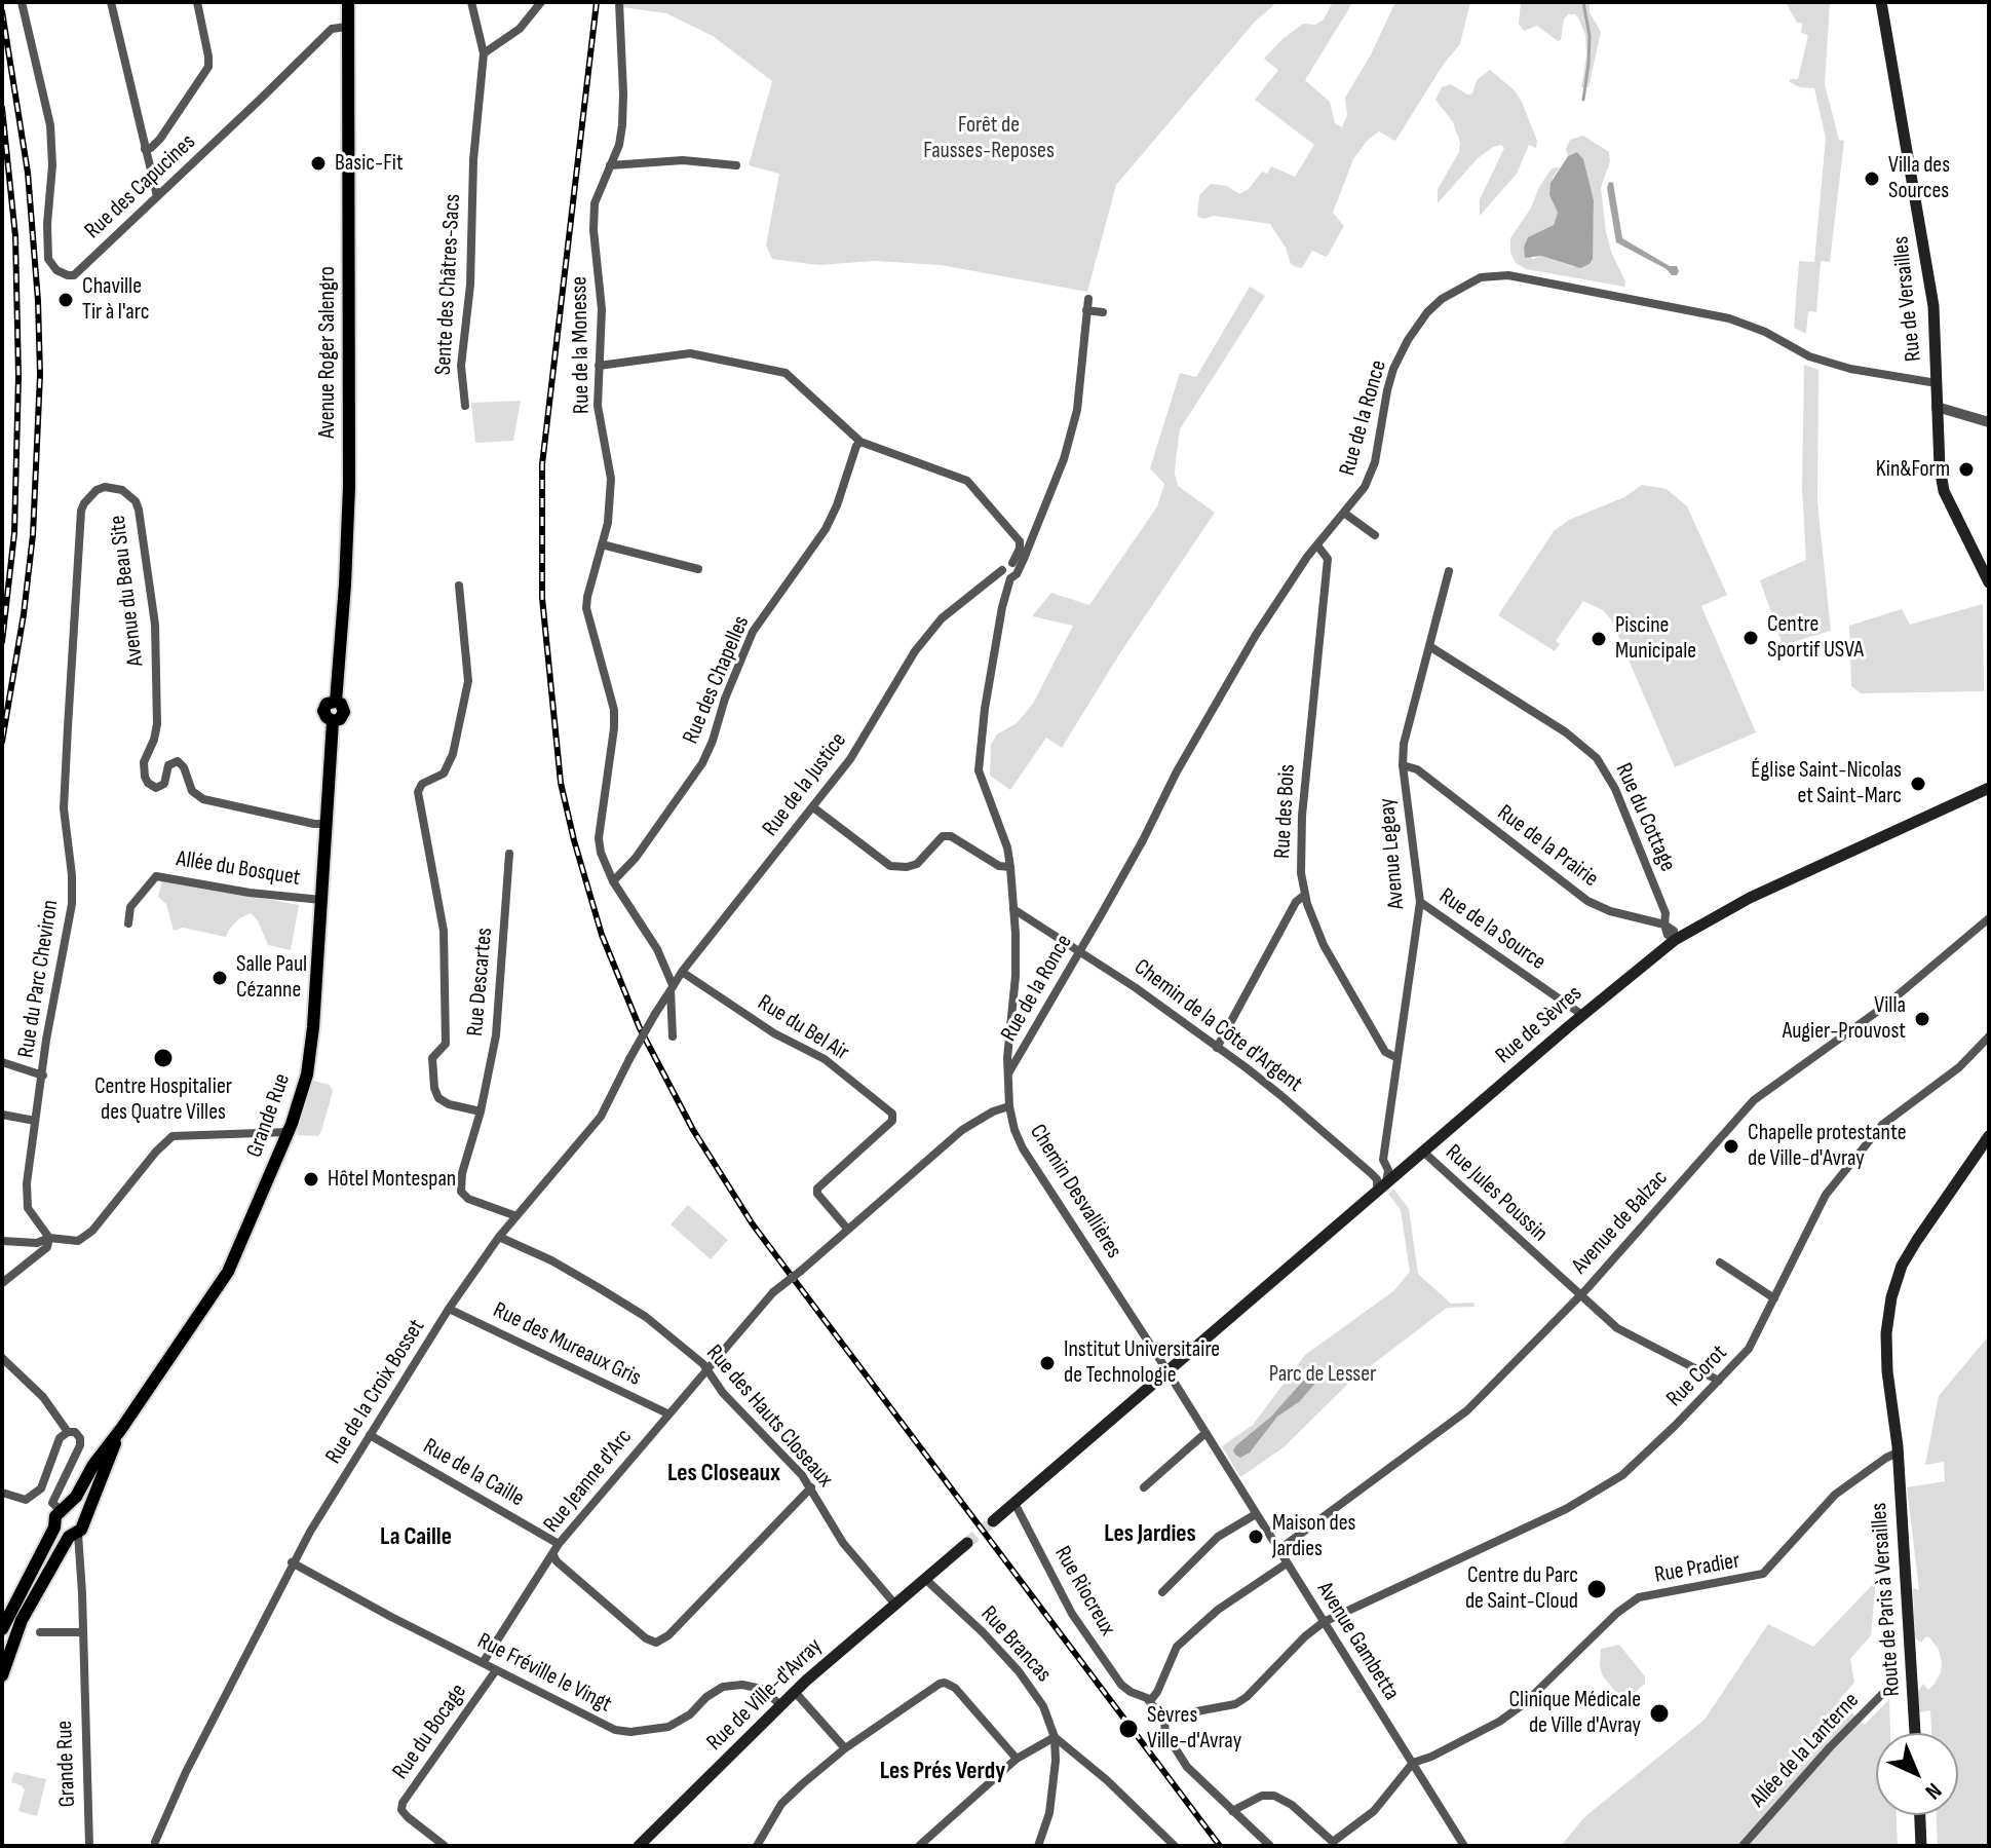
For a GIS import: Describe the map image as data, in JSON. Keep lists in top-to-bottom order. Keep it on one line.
{"streets":{"main road":["Rue de Versailles","Avenue Roger Salengro","Rue de Sèvres","Grande Rue","Route de Paris à Versailles","Rue de Ville-d'Avray"],"street":["Rue des Capucines","Sente des Châtres-Sacs","Rue de la Monesse","Rue de la Ronce","Avenue du Beau Site","Rue des Chapelles","Rue de la Justice","Rue des Bois","Rue du Cottage","Rue de la Prairie","Avenue Legeay","Allée du Bosquet","Rue de la Source","Rue du Parc Cheviron","Rue Descartes","Chemin de la Côte d'Argent","Rue du Bel Air","Chemin Desvallières","Rue Jules Poussin","Avenue de Balzac","Rue des Mureaux Gris","Rue Corot","Rue de la Croix Bosset","Rue des Hauts Closeaux","Rue de la Caille","Rue Jeanne d'Arc","Rue Pradier","Rue Riocreux","Avenue Gambetta","Rue Brancas","Rue Fréville le Vingt","Rue du Bocage","Allée de la Lanterne"]},"crossings":[["Rue des Capucines","Avenue Roger Salengro"],["Rue de Versailles","Rue de la Ronce"],["Rue de la Monesse","Rue des Chapelles"],["Rue de la Monesse","Rue de la Justice"],["Rue de la Monesse","Rue de la Croix Bosset"],["Avenue Roger Salengro","Grande Rue"],["Rue de la Ronce","Rue des Bois"],["Rue de la Ronce","Chemin de la Côte d'Argent"],["Rue de la Ronce","Chemin Desvallières"],["Avenue du Beau Site","Rue du Parc Cheviron"],["Avenue du Beau Site","Grande Rue"],["Rue de la Justice","Rue du Bel Air"],["Rue de la Justice","Rue de la Croix Bosset"],["Rue des Bois","Avenue Legeay"],["Rue du Cottage","Rue de la Prairie"],["Rue du Cottage","Avenue Legeay"],["Rue du Cottage","Rue de Sèvres"],["Rue de la Prairie","Avenue Legeay"],["Avenue Legeay","Rue de la Source"],["Avenue Legeay","Rue de Sèvres"],["Avenue Legeay","Chemin de la Côte d'Argent"],["Allée du Bosquet","Grande Rue"],["Rue de la Source","Rue de Sèvres"],["Rue Descartes","Rue de la Croix Bosset"],["Rue de Sèvres","Chemin de la Côte d'Argent"],["Rue de Sèvres","Chemin Desvallières"],["Rue de Sèvres","Rue Jules Poussin"],["Rue de Sèvres","Rue Riocreux"],["Rue de Sèvres","Avenue Gambetta"],["Chemin de la Côte d'Argent","Chemin Desvallières"],["Rue du Bel Air","Rue Jeanne d'Arc"],["Chemin Desvallières","Rue Jeanne d'Arc"],["Chemin Desvallières","Avenue Gambetta"],["Rue Jules Poussin","Avenue de Balzac"],["Rue Jules Poussin","Rue Corot"],["Avenue de Balzac","Avenue Gambetta"],["Rue des Mureaux Gris","Rue de la Croix Bosset"],["Rue des Mureaux Gris","Rue Jeanne d'Arc"],["Rue Corot","Avenue Gambetta"],["Rue de la Croix Bosset","Rue des Hauts Closeaux"],["Rue de la Croix Bosset","Rue de la Caille"],["Rue de la Croix Bosset","Rue Fréville le Vingt"],["Rue des Hauts Closeaux","Rue Jeanne d'Arc"],["Rue des Hauts Closeaux","Rue de Ville-d'Avray"],["Rue de la Caille","Rue Jeanne d'Arc"],["Rue Jeanne d'Arc","Rue Fréville le Vingt"],["Rue Pradier","Route de Paris à Versailles"],["Rue Pradier","Avenue Gambetta"],["Rue Brancas","Rue de Ville-d'Avray"],["Rue Fréville le Vingt","Rue de Ville-d'Avray"],["Rue Fréville le Vingt","Rue du Bocage"]],"districts":["Les Closeaux","Les Jardies","La Caille","Les Prés Verdy"],"parks":["Forêt de Fausses-Reposes","Parc de Lesser"],"places":["Basic-Fit","Villa des Sources","Chaville Tir à l'arc","Kin&Form","Centre Sportif USVA","Piscine Municipale","Église Saint-Nicolas et Saint-Marc","Salle Paul Cézanne","Villa Augier-Prouvost","Centre Hospitalier des Quatre Villes","Chapelle protestante de Ville-d'Avray","Hôtel Montespan","Institut Universitaire de Technologie","Maison des Jardies","Centre du Parc de Saint-Cloud","Clinique Médicale de Ville d'Avray","Sèvres Ville-d'Avray"],"north":"bottom right"}
